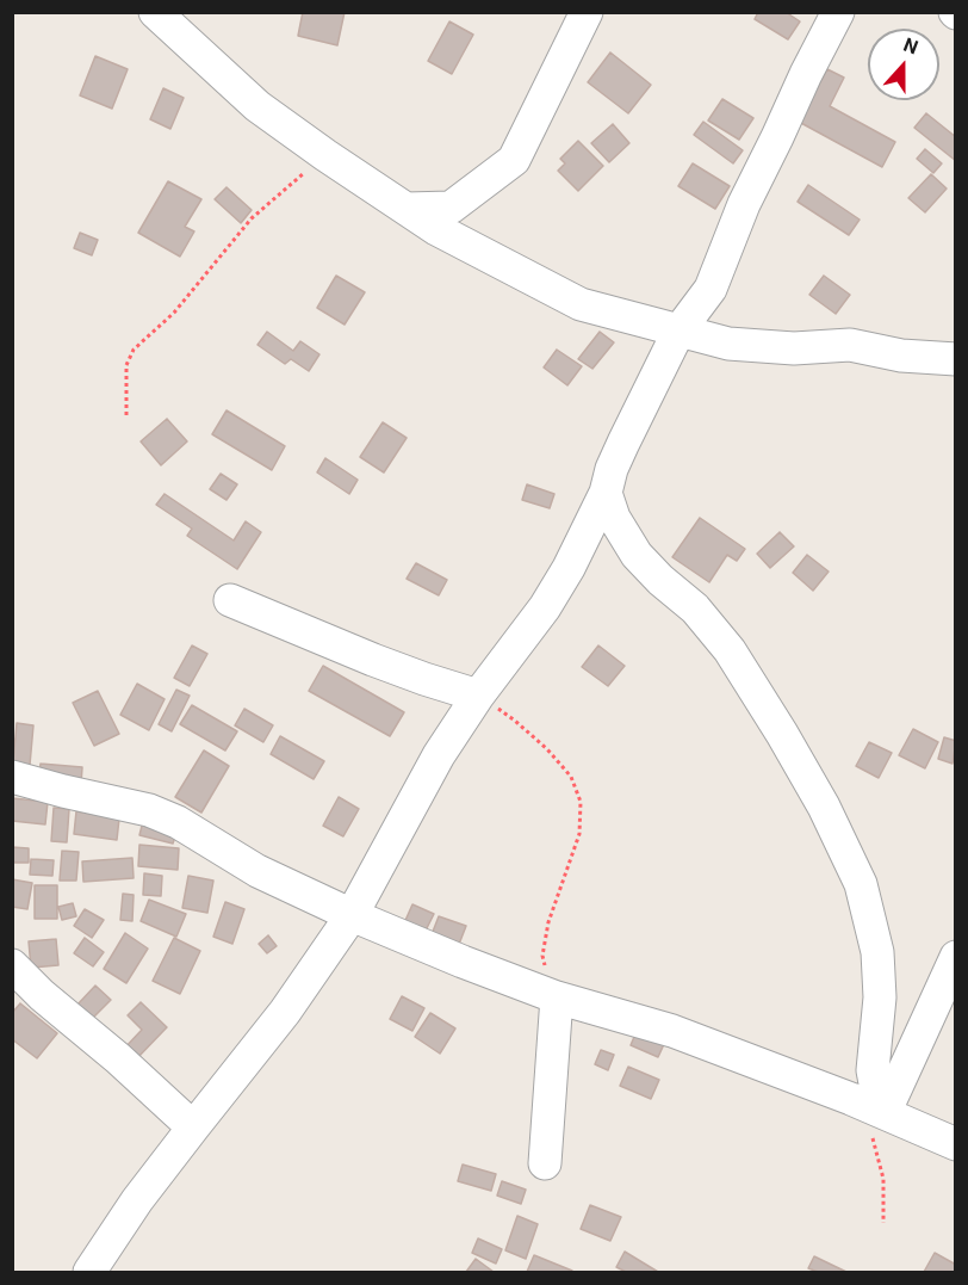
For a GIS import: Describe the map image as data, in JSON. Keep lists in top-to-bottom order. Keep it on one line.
{"north":"top"}
